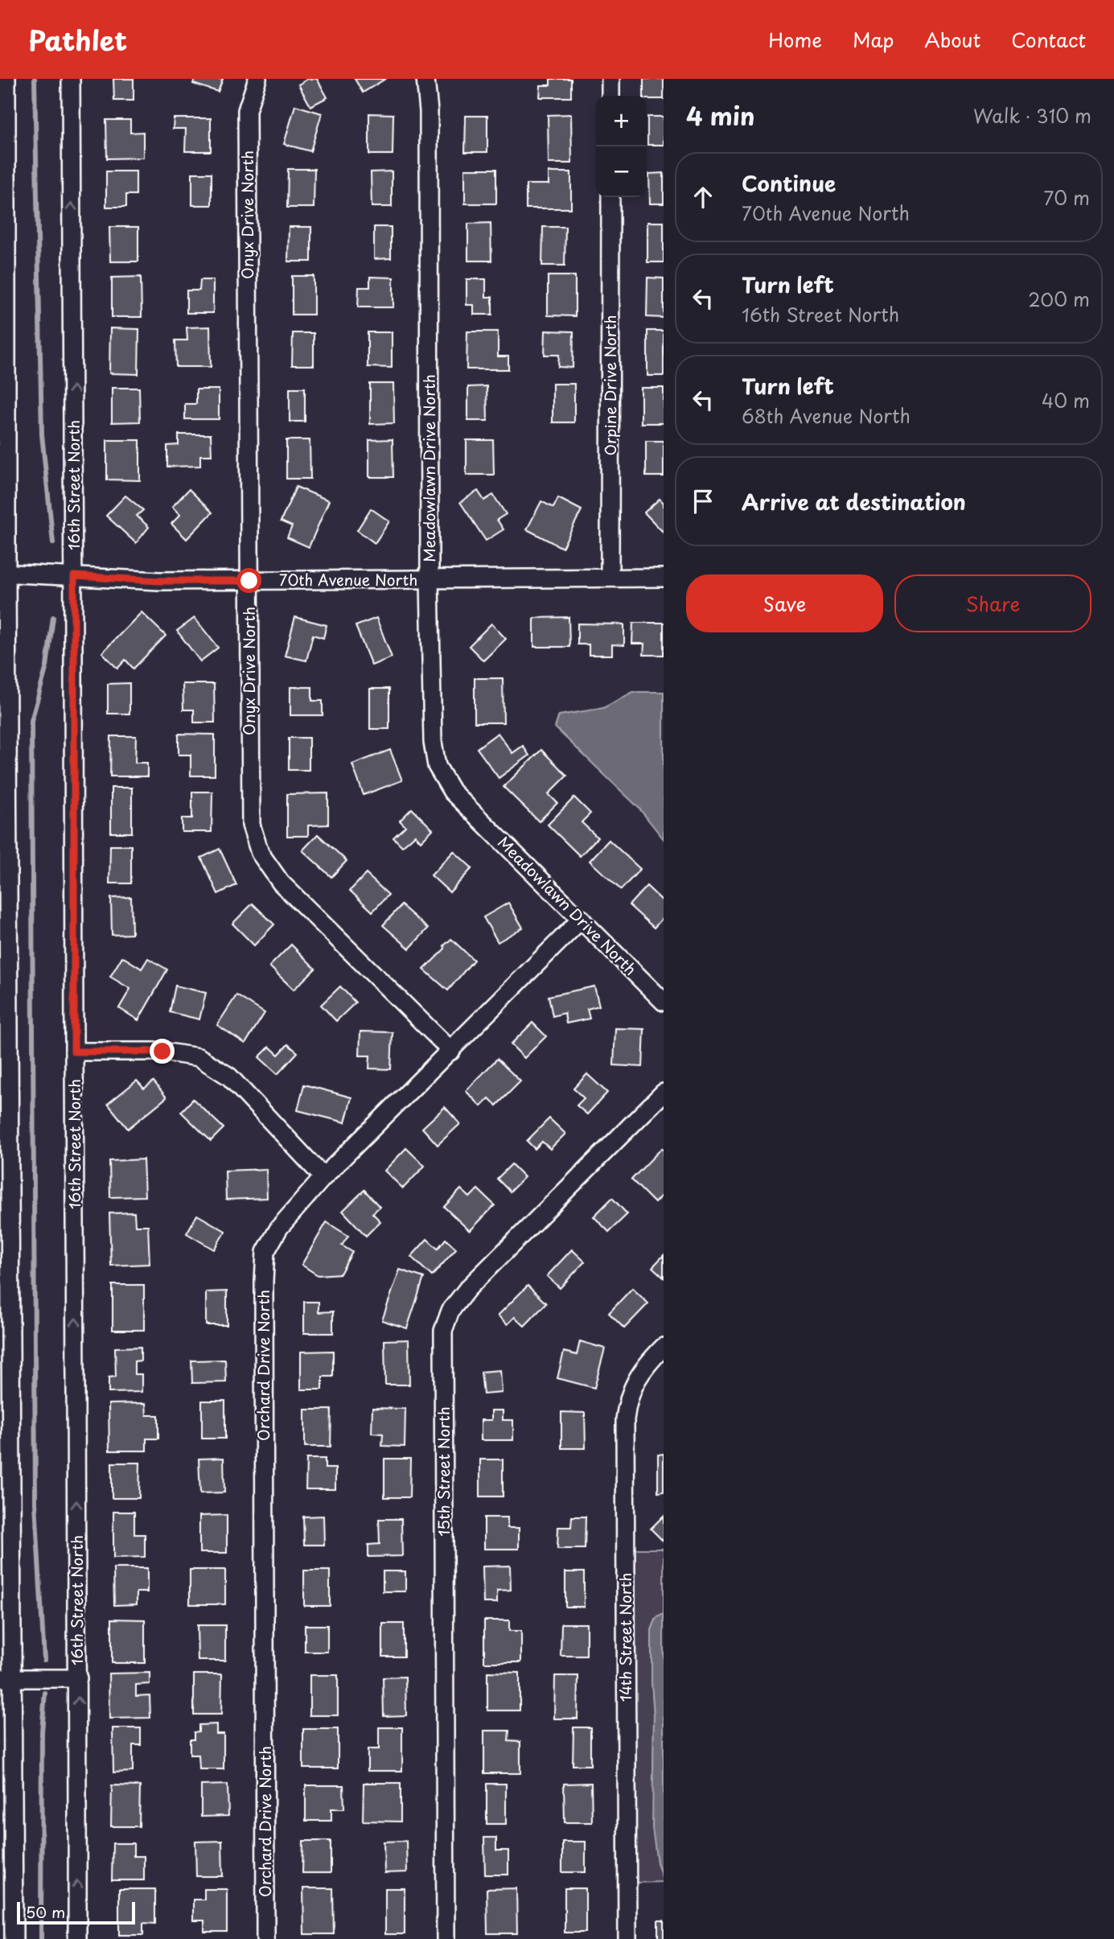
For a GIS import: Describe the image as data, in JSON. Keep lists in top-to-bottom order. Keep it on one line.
{"streets":{"street":["Onyx Drive North","Orpine Drive North","Meadowlawn Drive North","16th Street North","70th Avenue North","Orchard Drive North","15th Street North","14th Street North"]},"crossings":[["Onyx Drive North","70th Avenue North"],["Onyx Drive North","Orchard Drive North"],["Orpine Drive North","70th Avenue North"],["Meadowlawn Drive North","70th Avenue North"],["Meadowlawn Drive North","Orchard Drive North"],["16th Street North","70th Avenue North"]],"scale_bar":"50 m","page":{"header":"Pathlet","nav":["Home","Map","About","Contact"],"heading":["4 min","Walk · 310 m"],"map_buttons":["+","−"],"list":[["Continue","70th Avenue North","70 m"],["Turn left","16th Street North","200 m"],["Turn left","68th Avenue North","40 m"],"Arrive at destination"],"buttons":["Save","Share"],"scale":"50 m"}}
